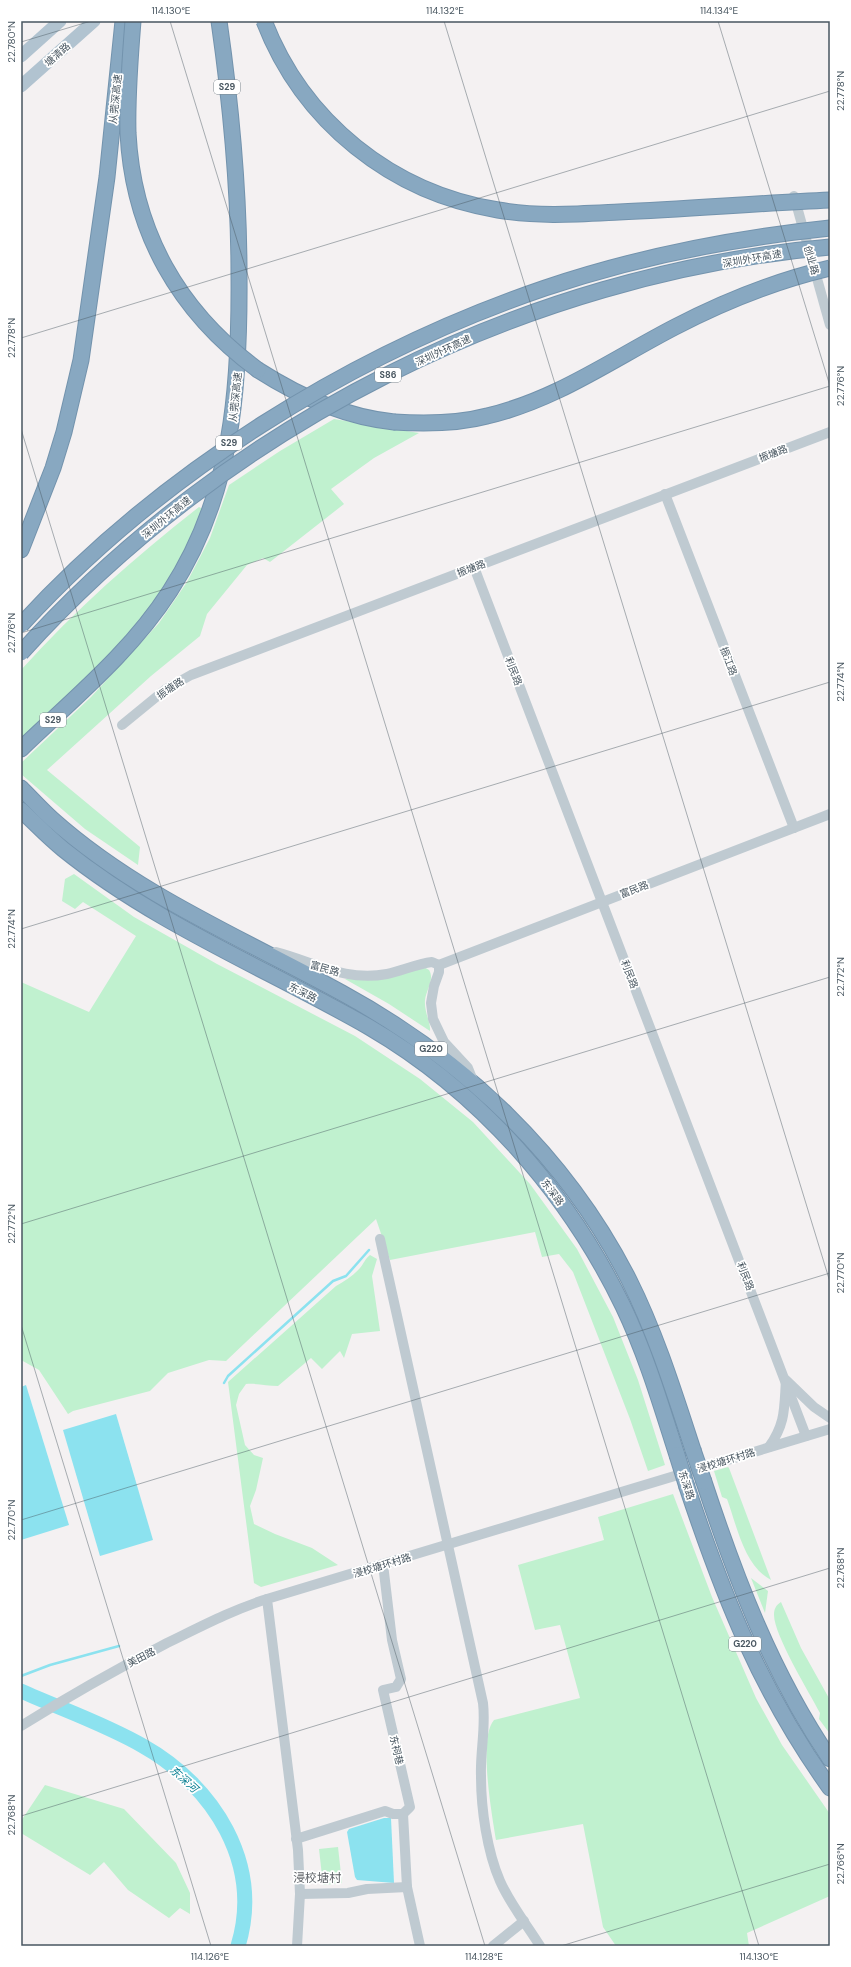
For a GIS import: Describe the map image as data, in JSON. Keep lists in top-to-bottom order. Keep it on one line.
{"streets":{"highway":["S29","从莞深高速","深圳外环高速","S86","东深路","G220"],"main road":["塘清路"],"street":["创业路","振塘路","振江路","利民路","富民路","浸校塘环村路","美田路","东祠巷"]},"crossings":[["振塘路","振江路"],["振塘路","利民路"],["振江路","富民路"],["利民路","富民路"],["利民路","浸校塘环村路"],["富民路","东深路"],["浸校塘环村路","美田路"],["浸校塘环村路","东祠巷"]],"districts":["浸校塘村"],"water":["东深河"],"coordinates":["114.130°E","114.132°E","114.134°E","22.780°N","22.778°N","22.776°N","22.774°N","22.772°N","22.770°N","22.768°N","22.766°N","114.126°E","114.128°E"]}
